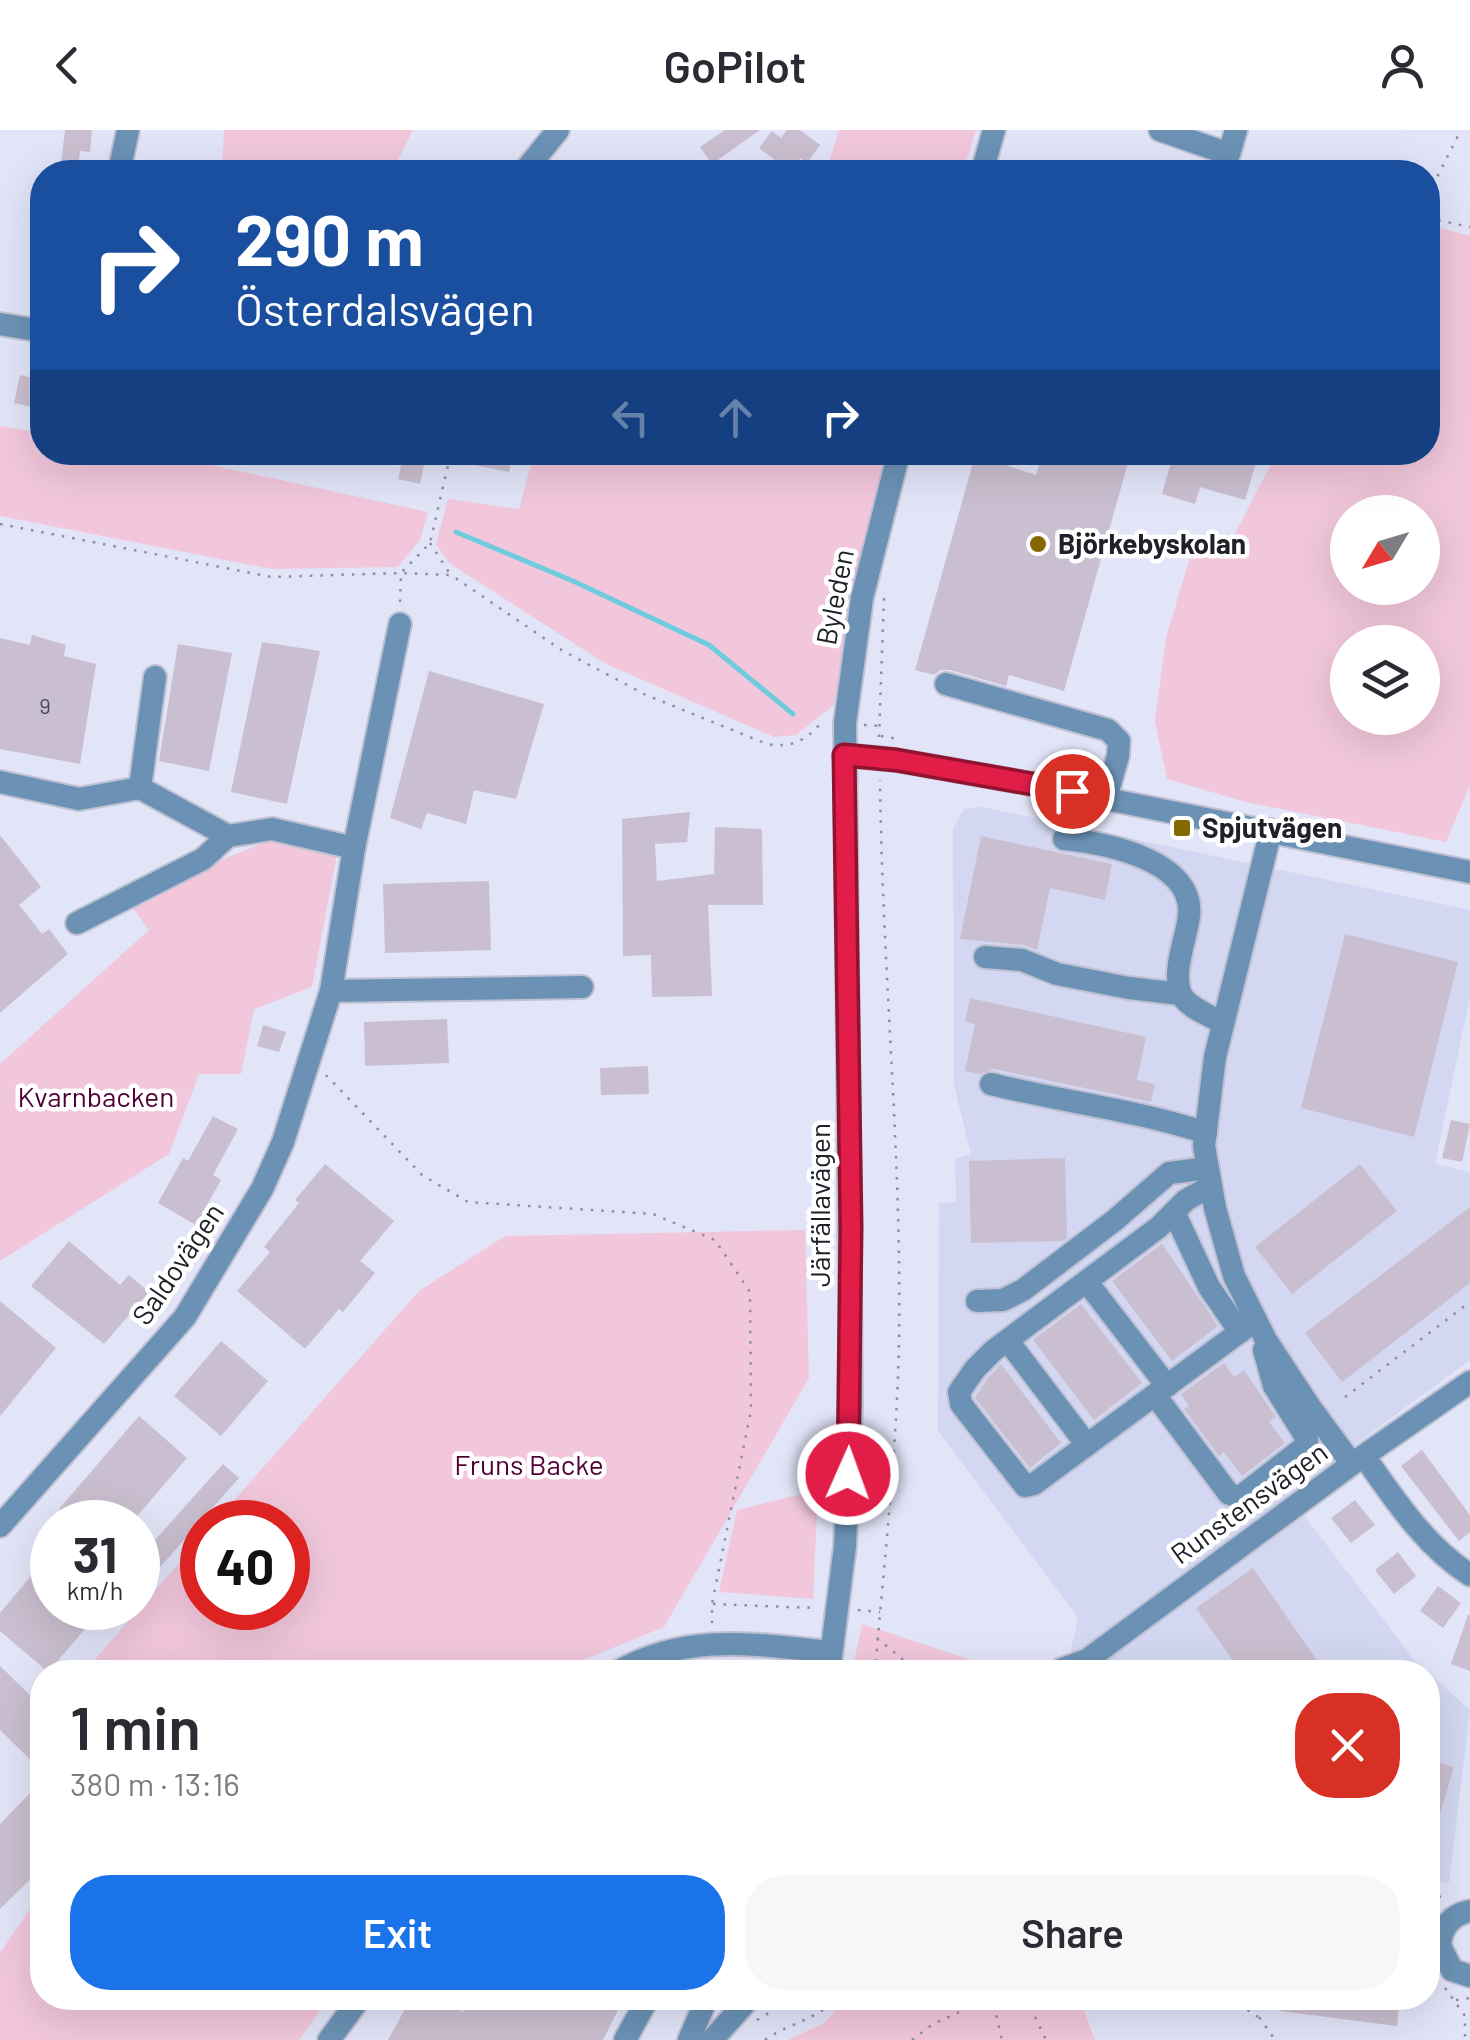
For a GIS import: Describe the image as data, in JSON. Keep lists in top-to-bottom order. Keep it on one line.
{"streets":{"street":["Byleden","Järfällavägen","Saldovägen","Runstensvägen"]},"crossings":[["Byleden","Järfällavägen"]],"parks":["Kvarnbacken","Fruns Backe"],"places":{"other":["Björkebyskolan"],"transit":["Spjutvägen"]},"house_numbers":["9"],"north":"bottom left","page":{"header":"GoPilot","turn":["290 m","Österdalsvägen"],"speed":"31 km/h","limit":"40","heading":["1 min","380 m · 13:16"],"buttons":["Exit","Share"]}}
